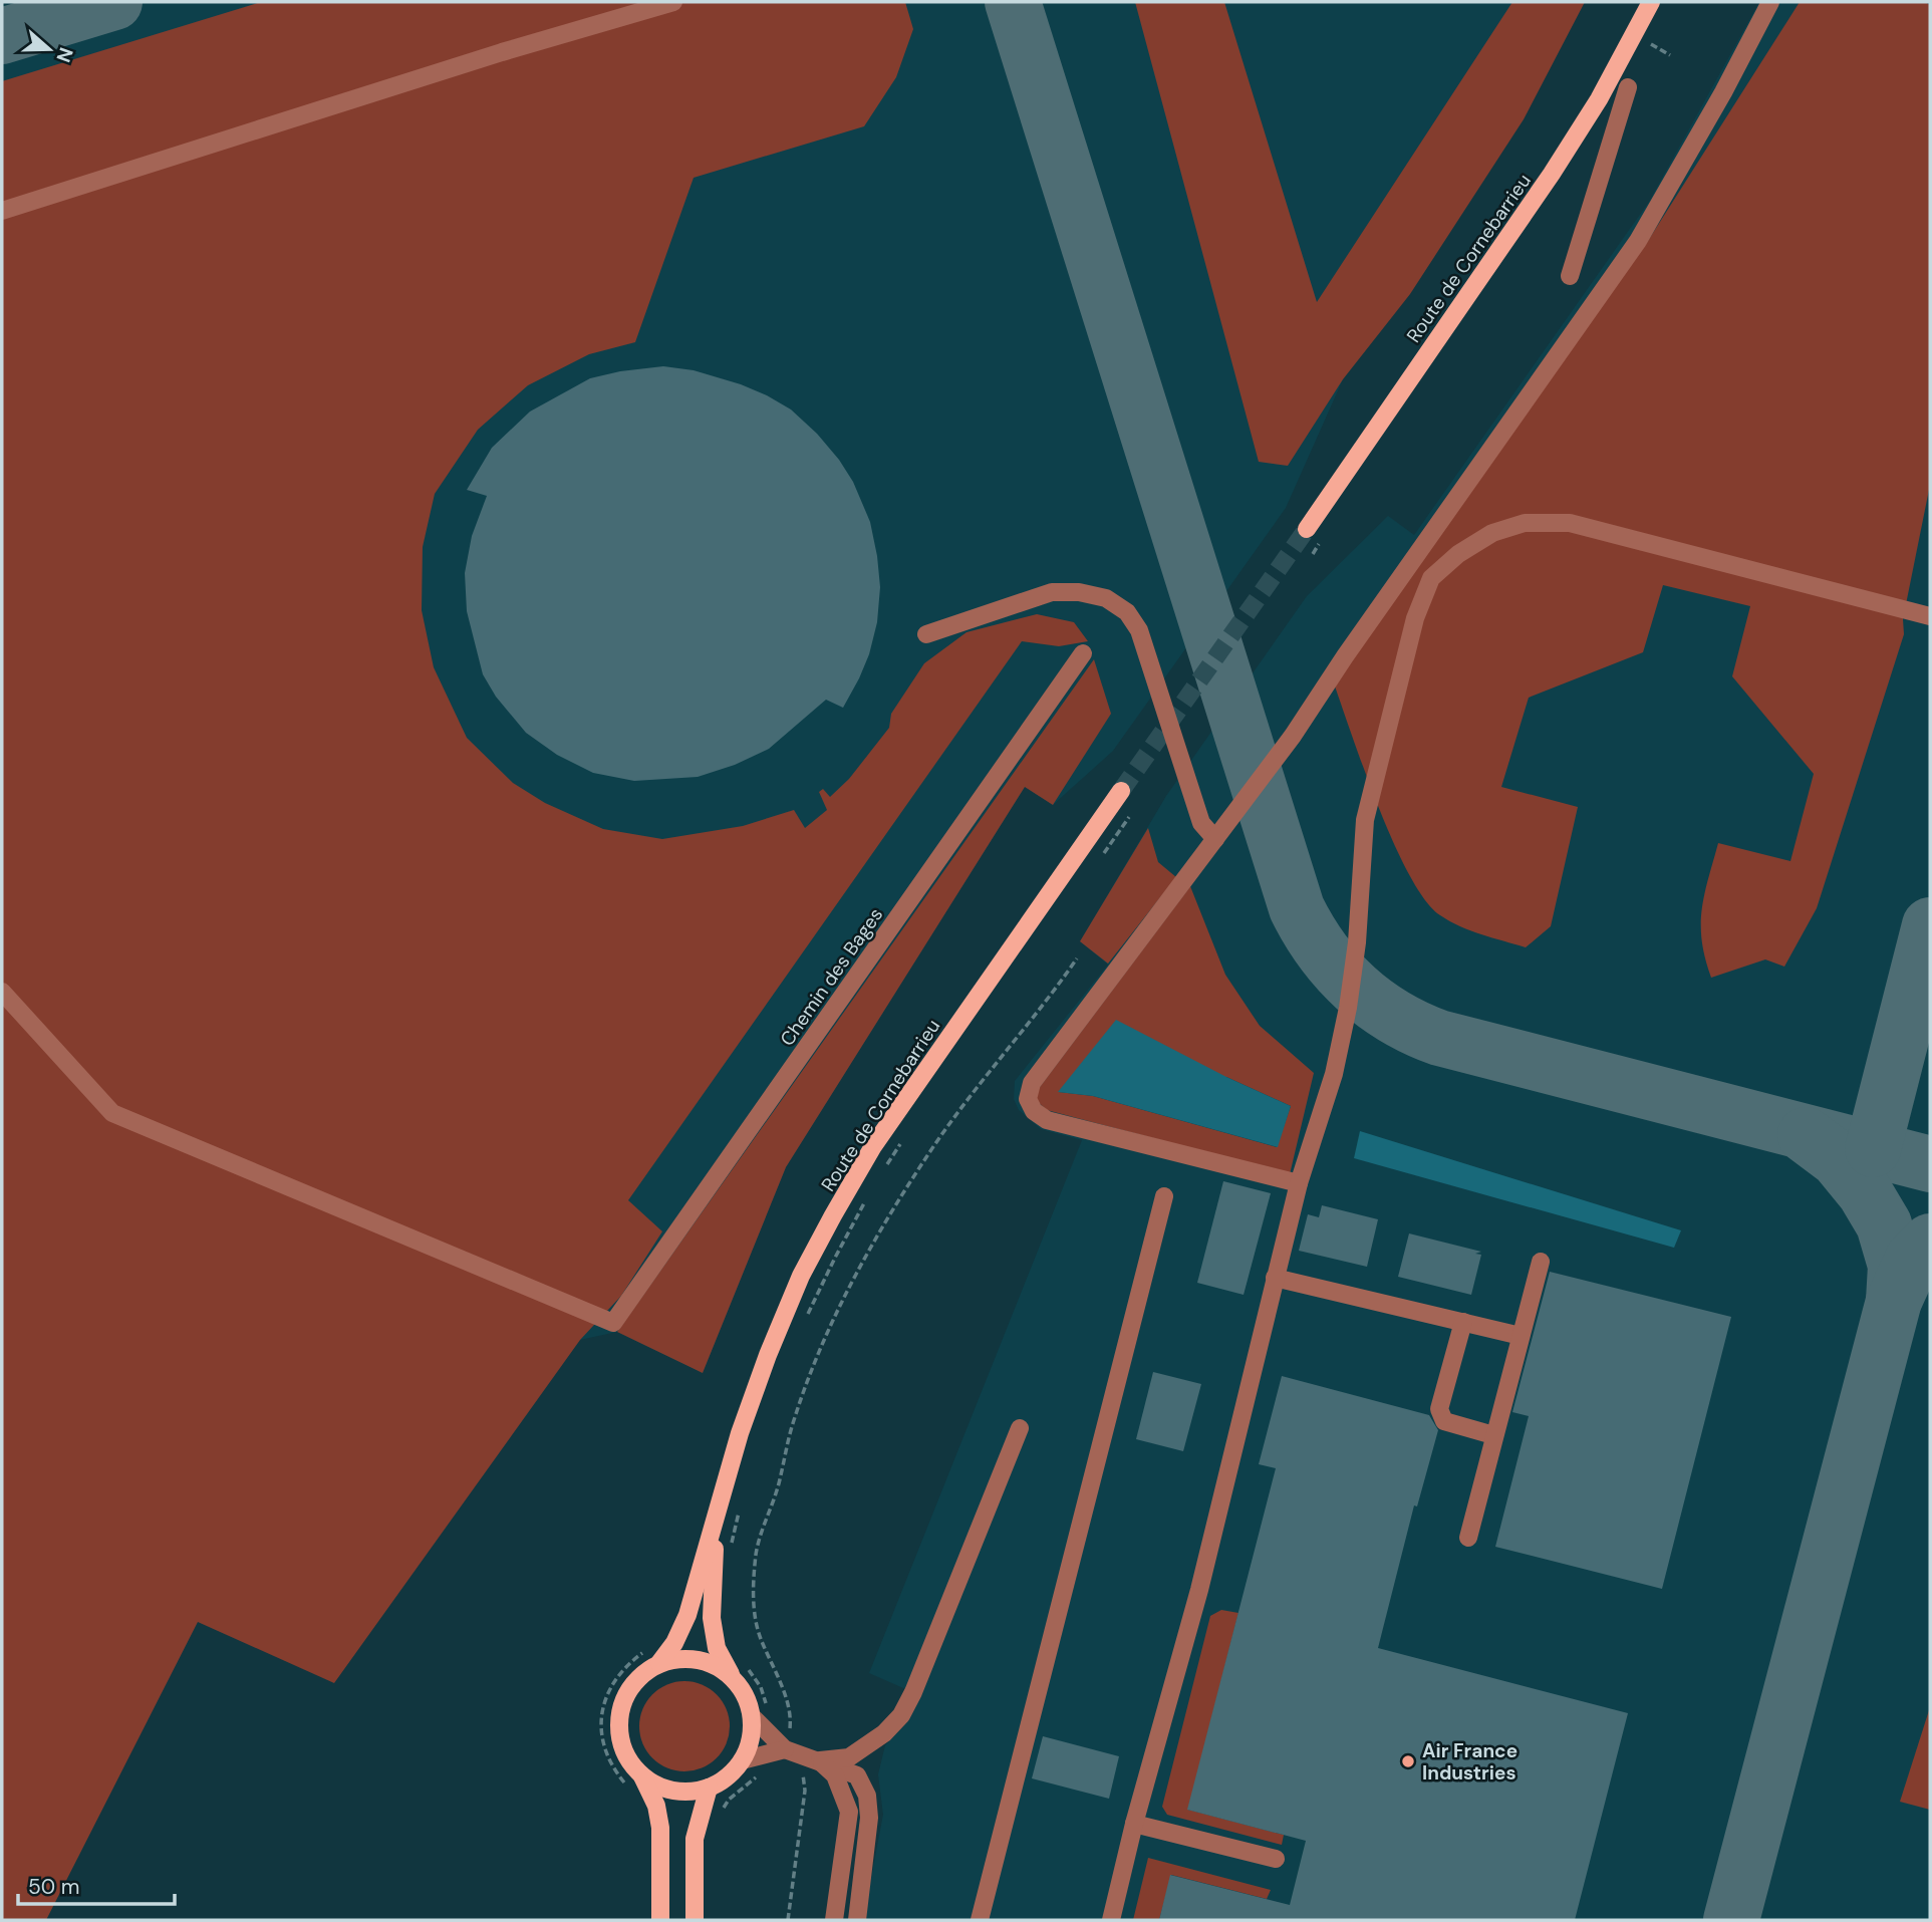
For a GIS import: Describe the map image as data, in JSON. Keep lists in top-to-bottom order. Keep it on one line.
{"streets":{"main road":["Route de Cornebarrieu"],"street":["Chemin des Bages"]},"places":["Air France Industries"],"scale_bar":"50 m","north":"right"}
